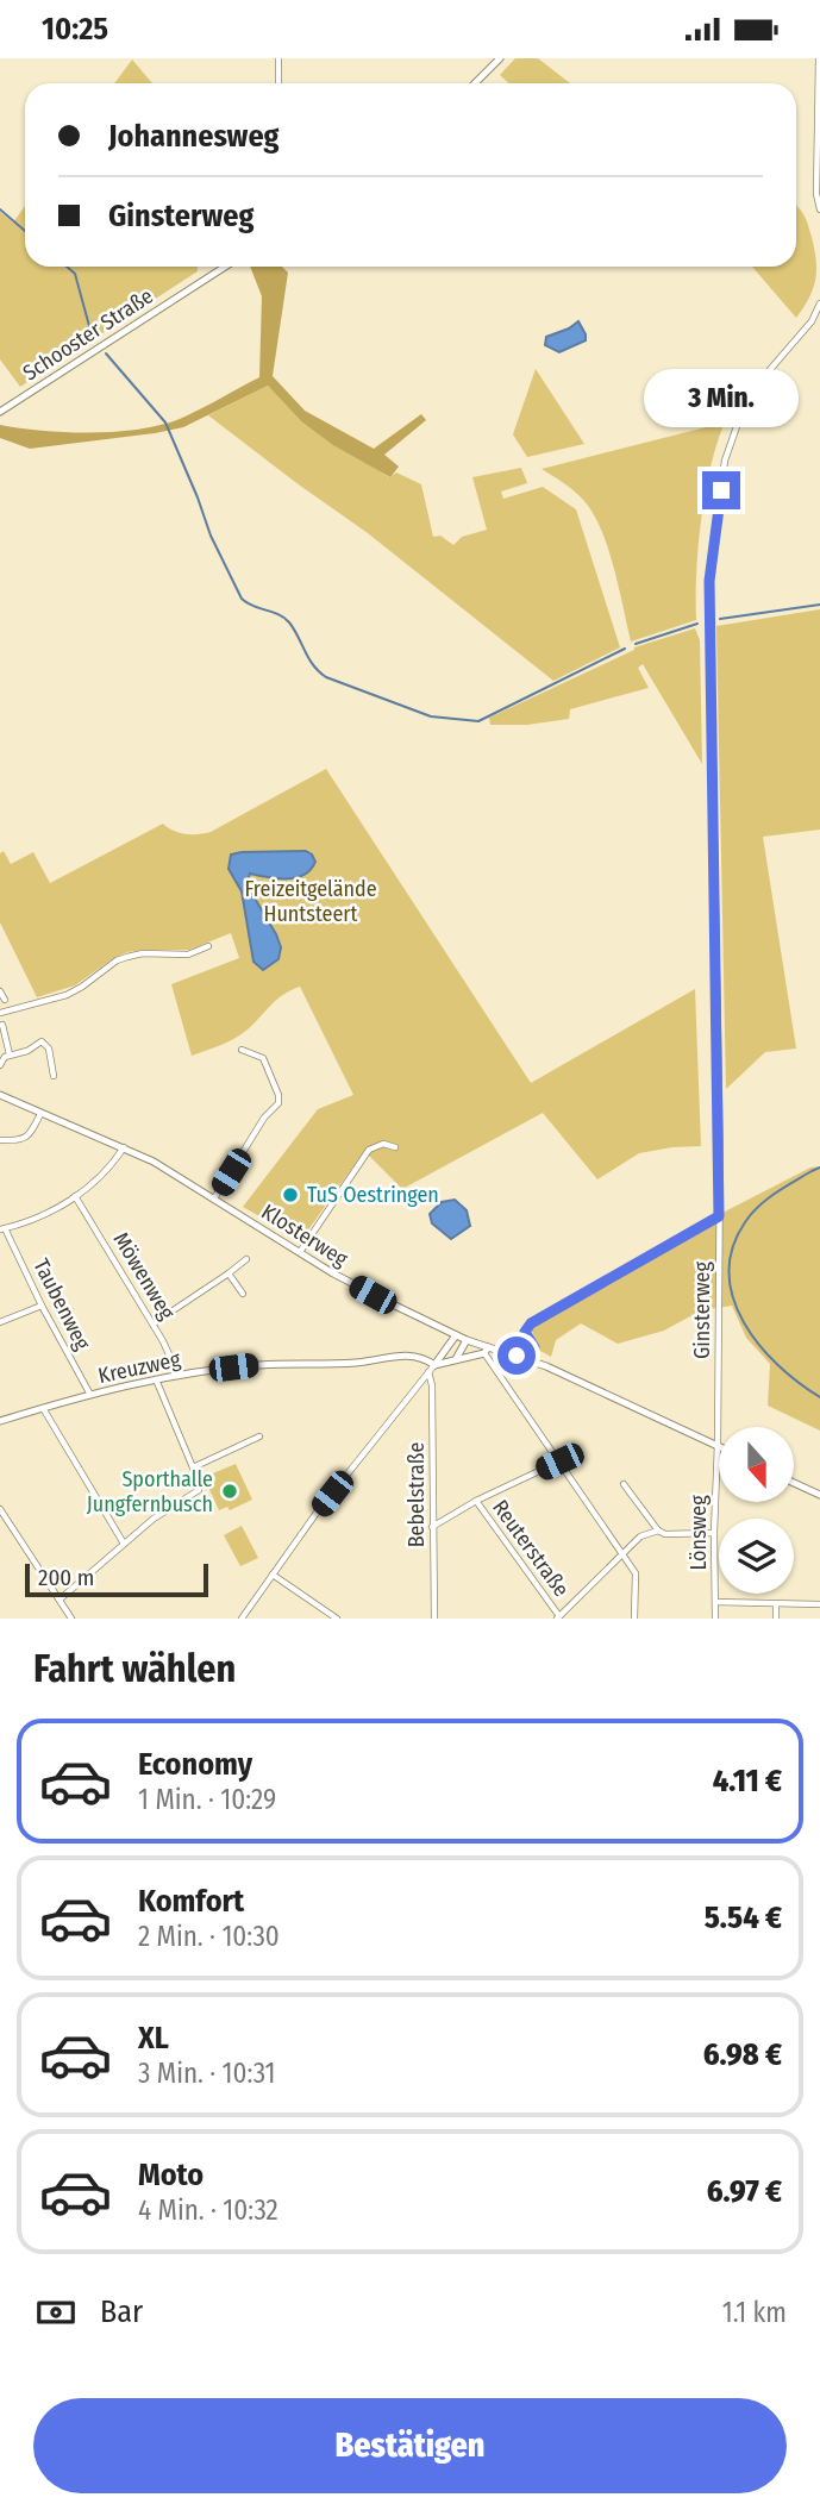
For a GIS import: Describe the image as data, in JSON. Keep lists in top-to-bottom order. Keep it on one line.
{"streets":{"street":["Schooster Straße","Klosterweg","Möwenweg","Taubenweg","Ginsterweg","Kreuzweg","Bebelstraße","Lönsweg","Reuterstraße"]},"crossings":[["Klosterweg","Ginsterweg"],["Klosterweg","Lönsweg"],["Möwenweg","Kreuzweg"],["Taubenweg","Kreuzweg"],["Ginsterweg","Lönsweg"]],"parks":["Freizeitgelände Huntsteert"],"places":["TuS Oestringen","Sporthalle Jungfernbusch"],"scale_bar":"200 m","north":"bottom","page":{"status":"10:25","banner":["Johannesweg","Ginsterweg"],"bubble":"3 Min.","scale":"200 m","heading":"Fahrt wählen","list":[{"name":"Economy","note":"1 Min. · 10:29","value":"4.11 €"},{"name":"Komfort","note":"2 Min. · 10:30","value":"5.54 €"},{"name":"XL","note":"3 Min. · 10:31","value":"6.98 €"},{"name":"Moto","note":"4 Min. · 10:32","value":"6.97 €"}],"pay":["Bar","1.1 km"],"buttons":"Bestätigen"}}
